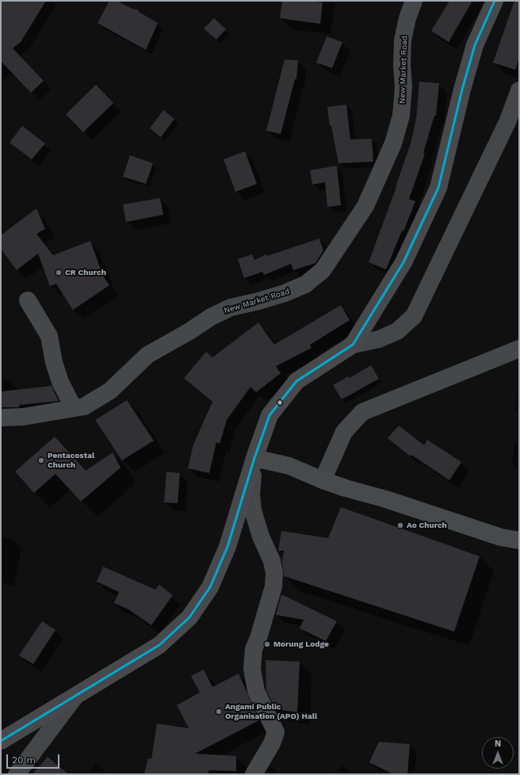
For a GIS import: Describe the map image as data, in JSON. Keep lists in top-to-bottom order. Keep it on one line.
{"streets":{"street":["New Market Road"]},"places":["CR Church","Pentacostal Church","Ao Church","Morung Lodge","Angami Public Organisation (APO) Hall"],"scale_bar":"20 m","north":"top"}
